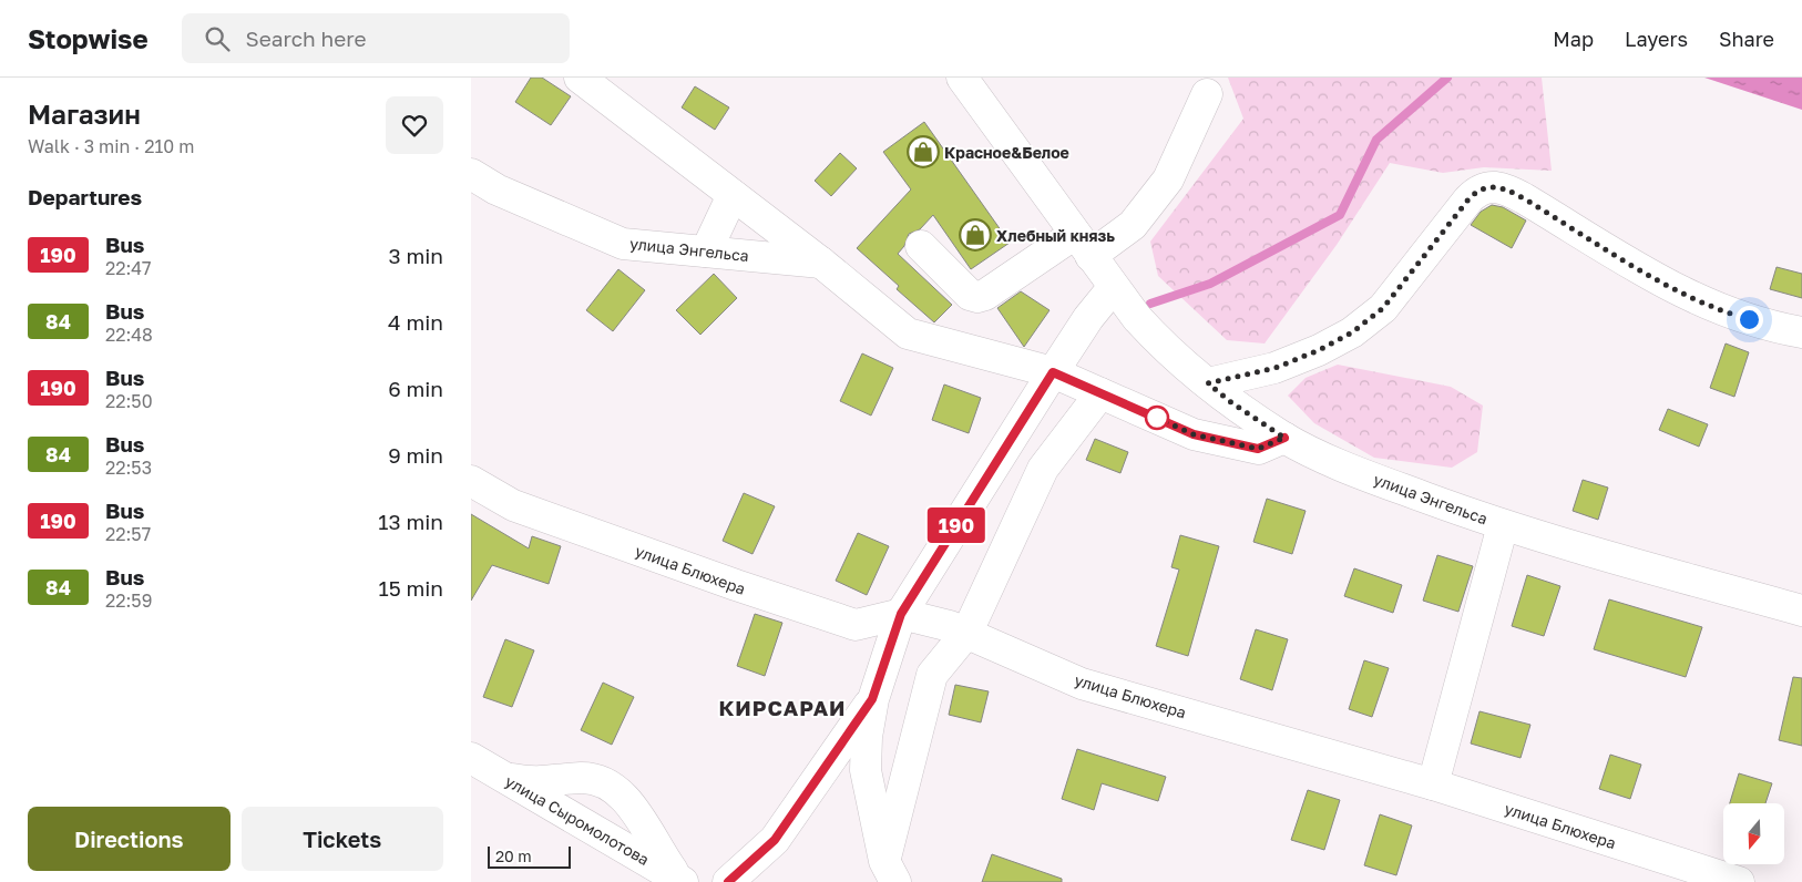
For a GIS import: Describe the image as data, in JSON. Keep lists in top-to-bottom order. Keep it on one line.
{"streets":{"street":["улица Энгельса","улица Блюхера","улица Сыромолотова"]},"districts":["КИРСАРАИ"],"places":{"shop":["Красное&Белое","Хлебный князь"]},"lines":["bus line 190"],"scale_bar":"20 m","north":"bottom","page":{"header":"Stopwise","search":"Search here","nav":["Map","Layers","Share"],"heading":[["Магазин","Walk · 3 min · 210 m"],"Departures"],"on_map":"190","list":[{"mark":"190","name":"Bus","note":"22:47","value":"3 min"},{"mark":"84","name":"Bus","note":"22:48","value":"4 min"},{"mark":"190","name":"Bus","note":"22:50","value":"6 min"},{"mark":"84","name":"Bus","note":"22:53","value":"9 min"},{"mark":"190","name":"Bus","note":"22:57","value":"13 min"},{"mark":"84","name":"Bus","note":"22:59","value":"15 min"}],"buttons":["Directions","Tickets"],"scale":"20 m"}}
